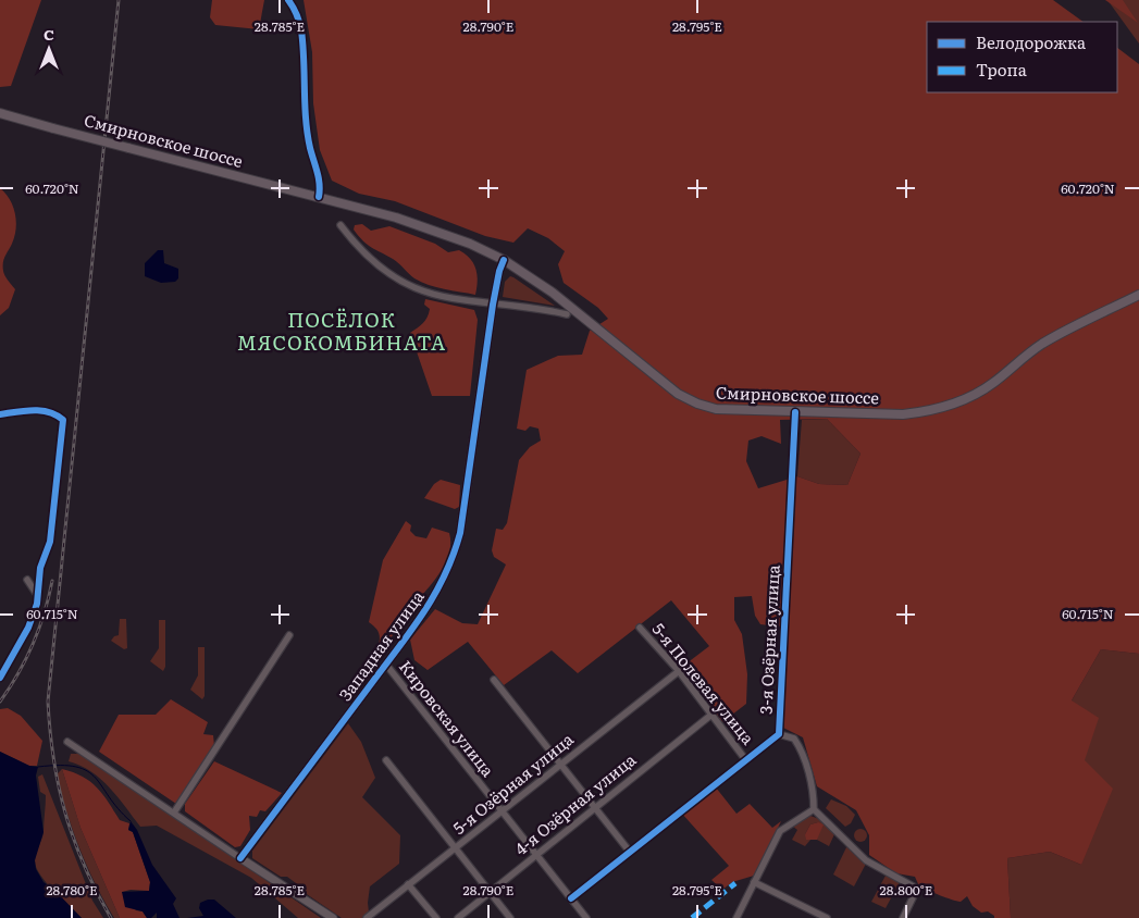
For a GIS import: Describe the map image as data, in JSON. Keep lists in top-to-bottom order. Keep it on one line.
{"streets":{"main road":["Смирновское шоссе"],"street":["3-я Озёрная улица","Западная улица","5-я Полевая улица","Кировская улица","5-я Озёрная улица","4-я Озёрная улица"]},"crossings":[["Смирновское шоссе","3-я Озёрная улица"],["Смирновское шоссе","Западная улица"],["3-я Озёрная улица","5-я Полевая улица"],["3-я Озёрная улица","Кировская улица"],["Западная улица","Кировская улица"],["5-я Полевая улица","5-я Озёрная улица"],["5-я Полевая улица","4-я Озёрная улица"],["Кировская улица","5-я Озёрная улица"],["Кировская улица","4-я Озёрная улица"]],"districts":["ПОСЁЛОК МЯСОКОМБИНАТА"],"legend":["Велодорожка","Тропа"],"north":"top","coordinates":["28.785°E","28.790°E","28.795°E","60.720°N","60.715°N","28.780°E","28.800°E"]}
